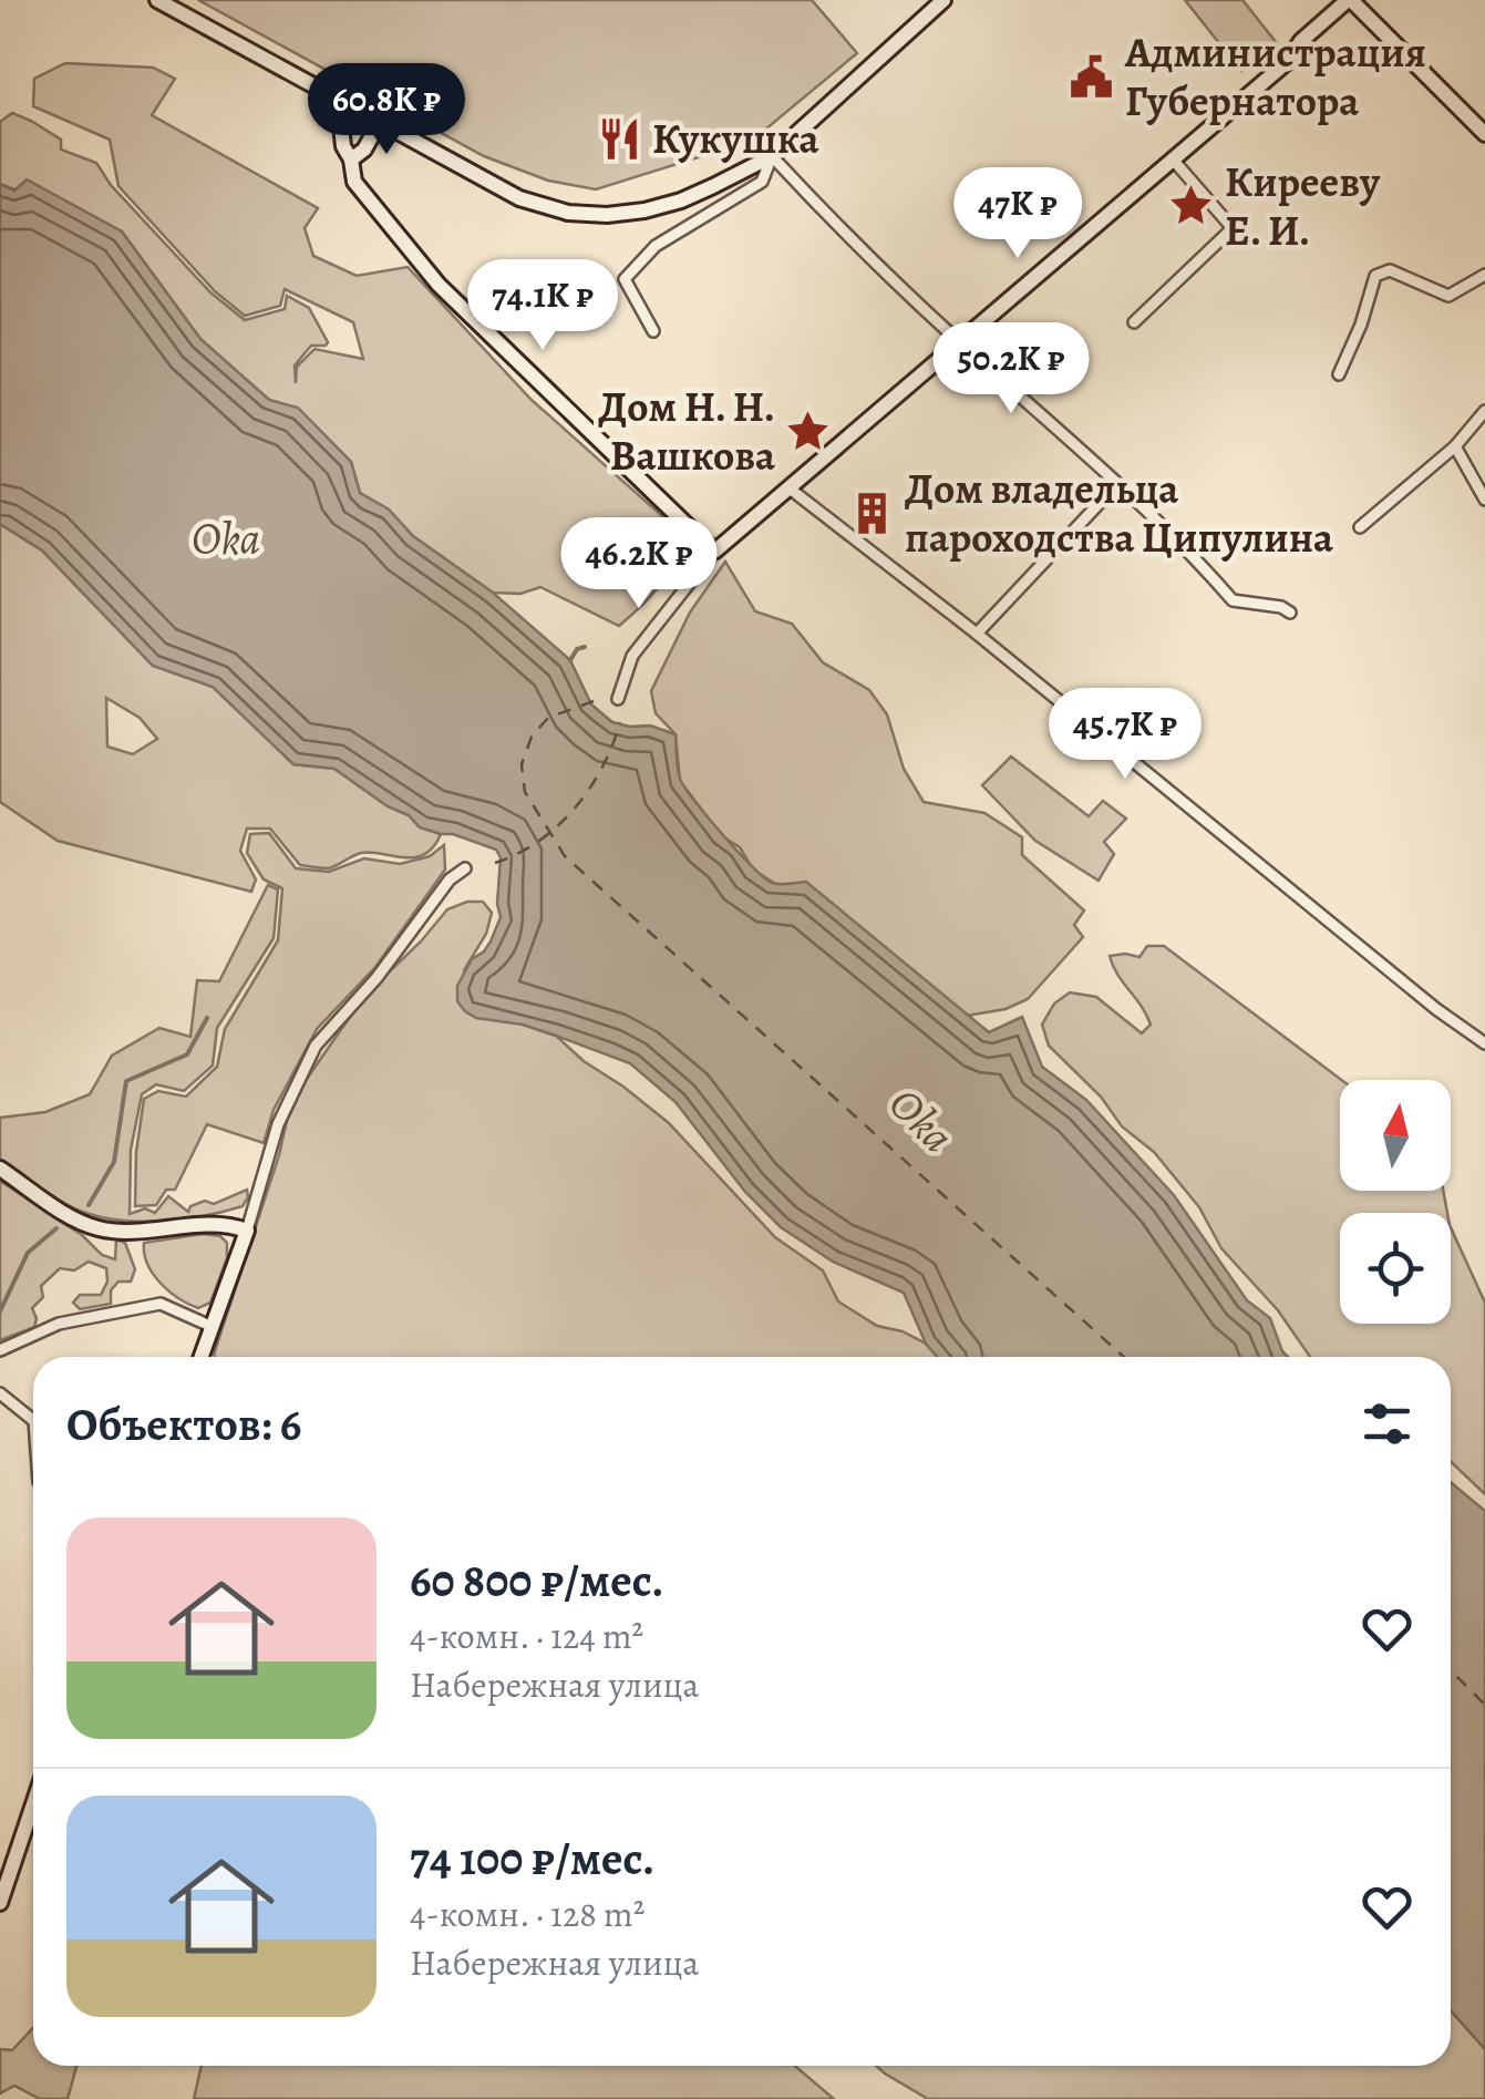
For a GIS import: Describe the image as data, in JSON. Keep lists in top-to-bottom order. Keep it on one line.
{"water":["Oka"],"places":{"public building":["Администрация Губернатора"],"restaurant":["Кукушка"],"place":["Кирееву Е. И.","Дом Н. Н. Вашкова"],"building":["Дом владельца пароходства Ципулина"]},"north":"top","page":{"price":["60.8K ₽","47K ₽","74.1K ₽","50.2K ₽","46.2K ₽","45.7K ₽"],"heading":"Объектов: 6","list":[{"name":"60 800 ₽/мес.","note":"4-комн. · 124 m² · Набережная улица"},{"name":"74 100 ₽/мес.","note":"4-комн. · 128 m² · Набережная улица"}]}}
